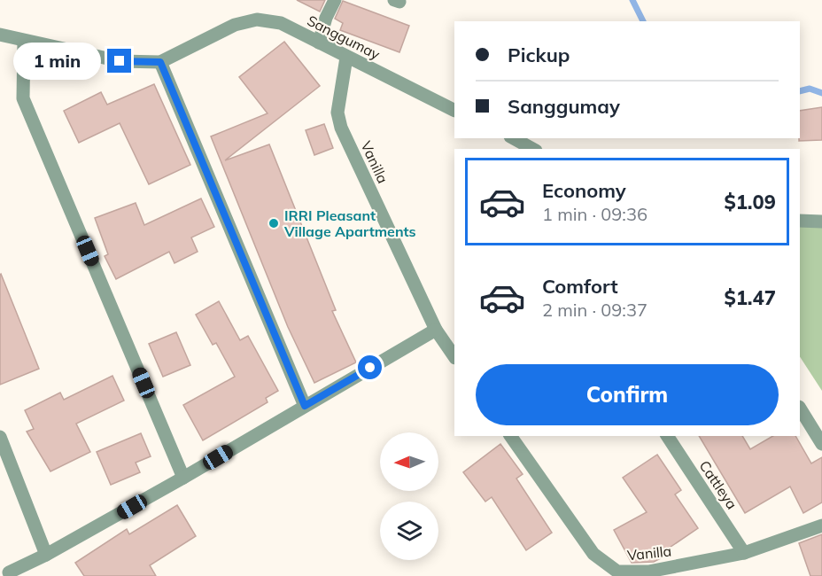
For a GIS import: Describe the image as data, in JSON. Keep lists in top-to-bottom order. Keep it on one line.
{"streets":{"street":["Sanggumay","Vanilla","Cattleya"]},"crossings":[["Sanggumay","Vanilla"],["Vanilla","Cattleya"]],"places":["IRRI Pleasant Village Apartments"],"north":"left","page":{"banner":["Pickup","Sanggumay"],"bubble":"1 min","list":[{"name":"Economy","note":"1 min · 09:36","value":"$1.09"},{"name":"Comfort","note":"2 min · 09:37","value":"$1.47"}],"buttons":"Confirm"}}
